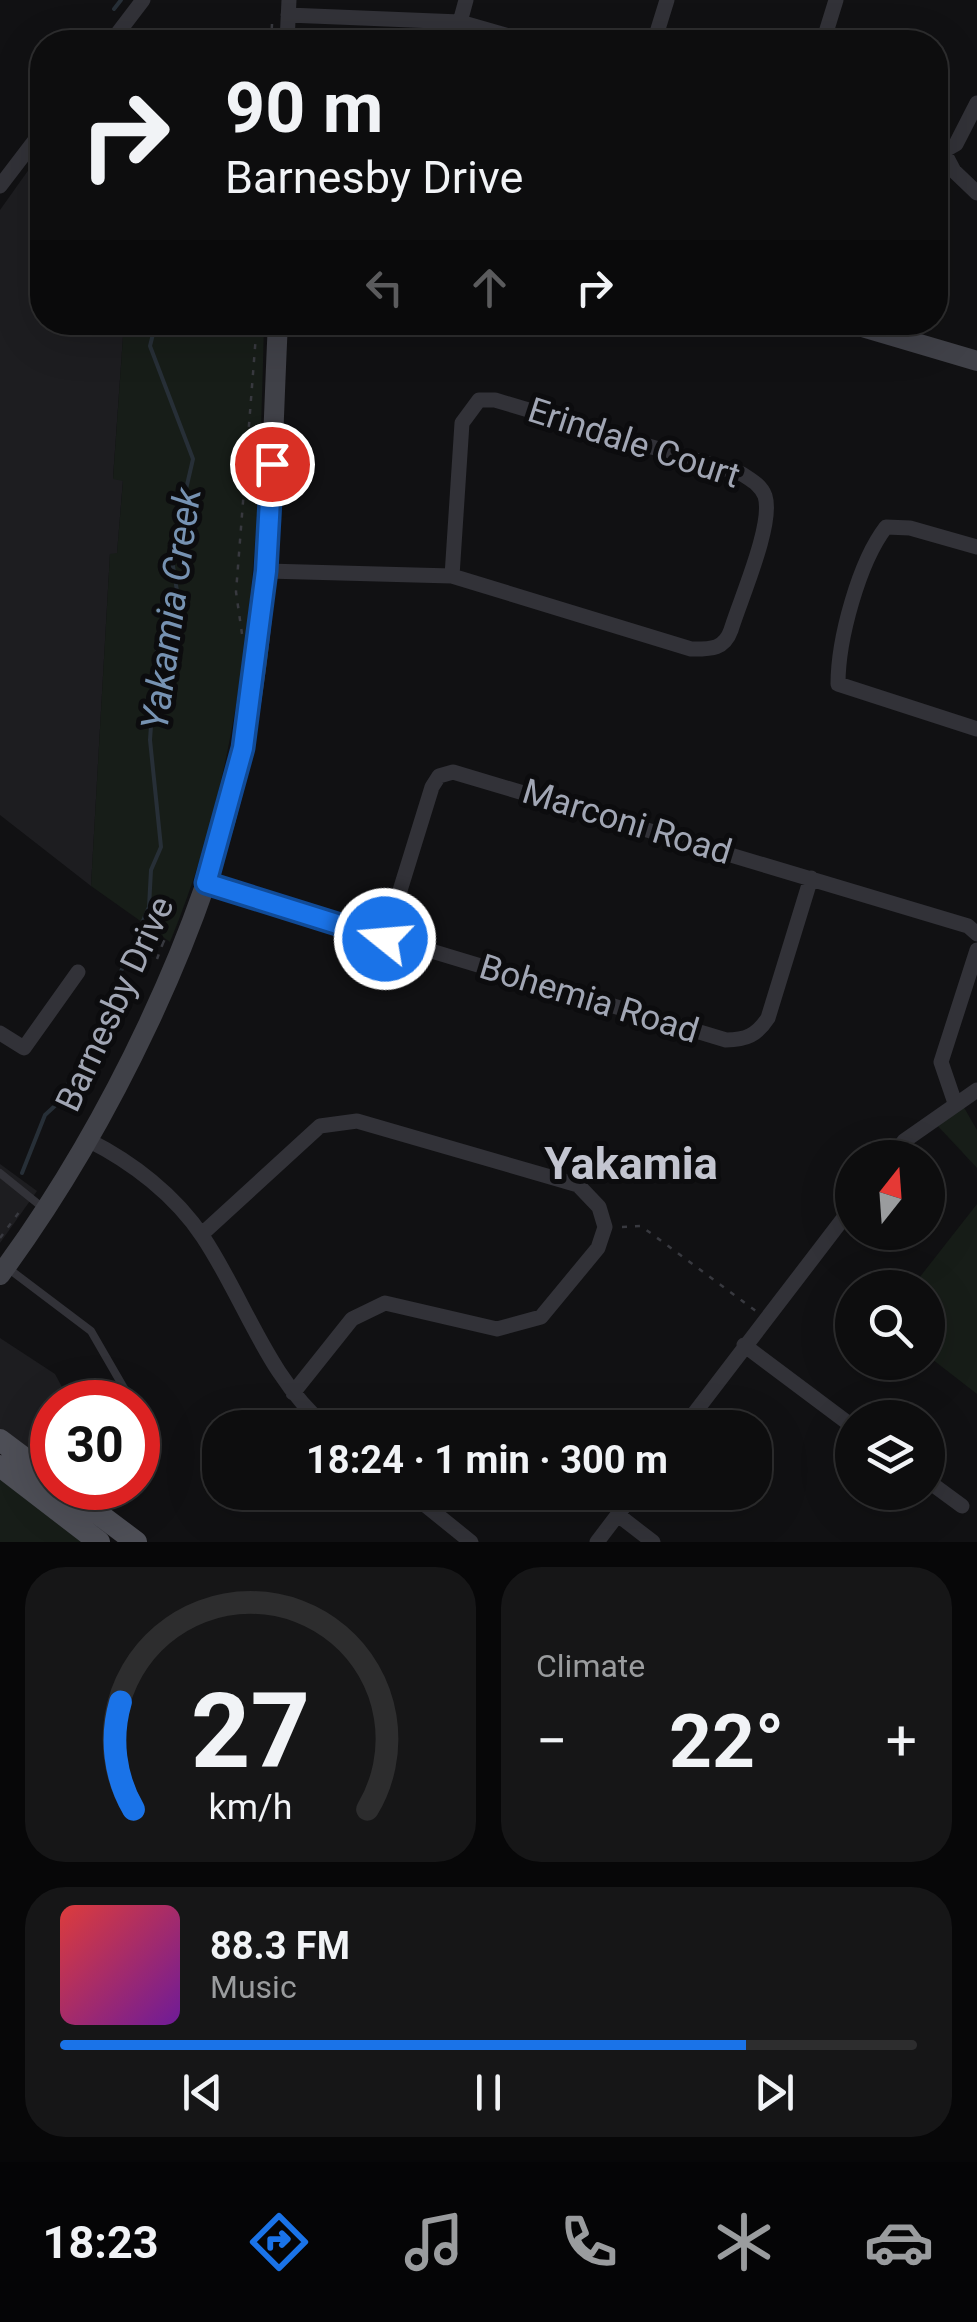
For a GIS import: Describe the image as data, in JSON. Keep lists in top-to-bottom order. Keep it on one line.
{"streets":{"street":["Erindale Court","Marconi Road","Bohemia Road","Barnesby Drive"]},"crossings":[["Erindale Court","Barnesby Drive"],["Marconi Road","Bohemia Road"],["Bohemia Road","Barnesby Drive"]],"districts":["Yakamia"],"water":["Yakamia Creek"],"north":"top","page":{"turn":["90 m","Barnesby Drive"],"limit":"30","trip":"18:24 · 1 min · 300 m","tile":"Climate","heat":["−","22°","+"],"song":["88.3 FM","Music"],"tabs":"18:23","gauge":["27","km/h"]}}
